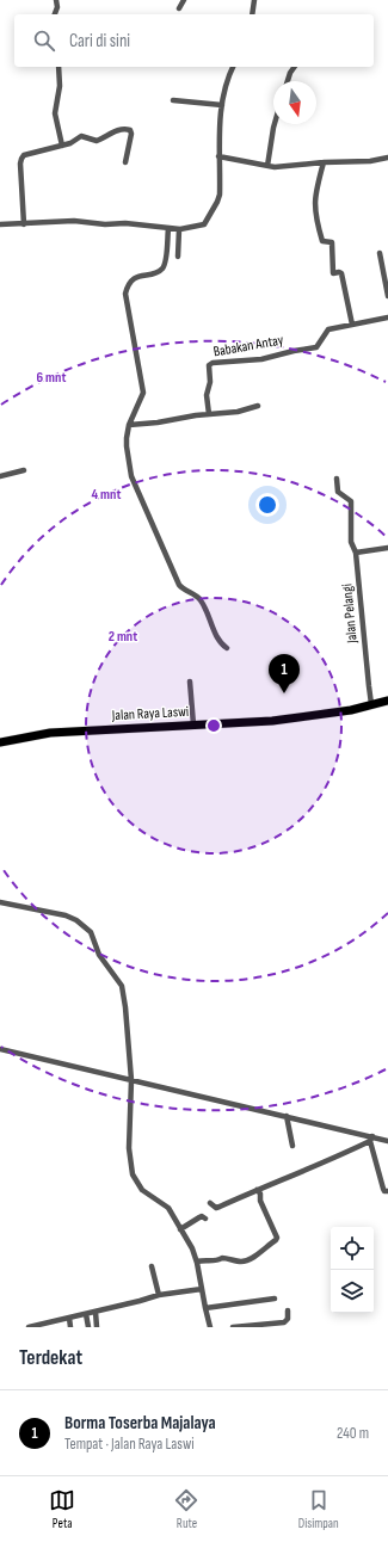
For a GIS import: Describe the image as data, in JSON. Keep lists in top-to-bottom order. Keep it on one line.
{"streets":{"main road":["Jalan Raya Laswi"],"street":["Babakan Antay","Jalan Pelangi"]},"crossings":[["Jalan Pelangi","Jalan Raya Laswi"]],"north":"bottom","page":{"search":"Cari di sini","pins":"1","heading":"Terdekat","list":[{"mark":"1","name":"Borma Toserba Majalaya","note":"Tempat · Jalan Raya Laswi","value":"240 m"}],"nav":["Peta","Rute","Disimpan"]},"rings":["6 mnt","4 mnt","2 mnt"]}
